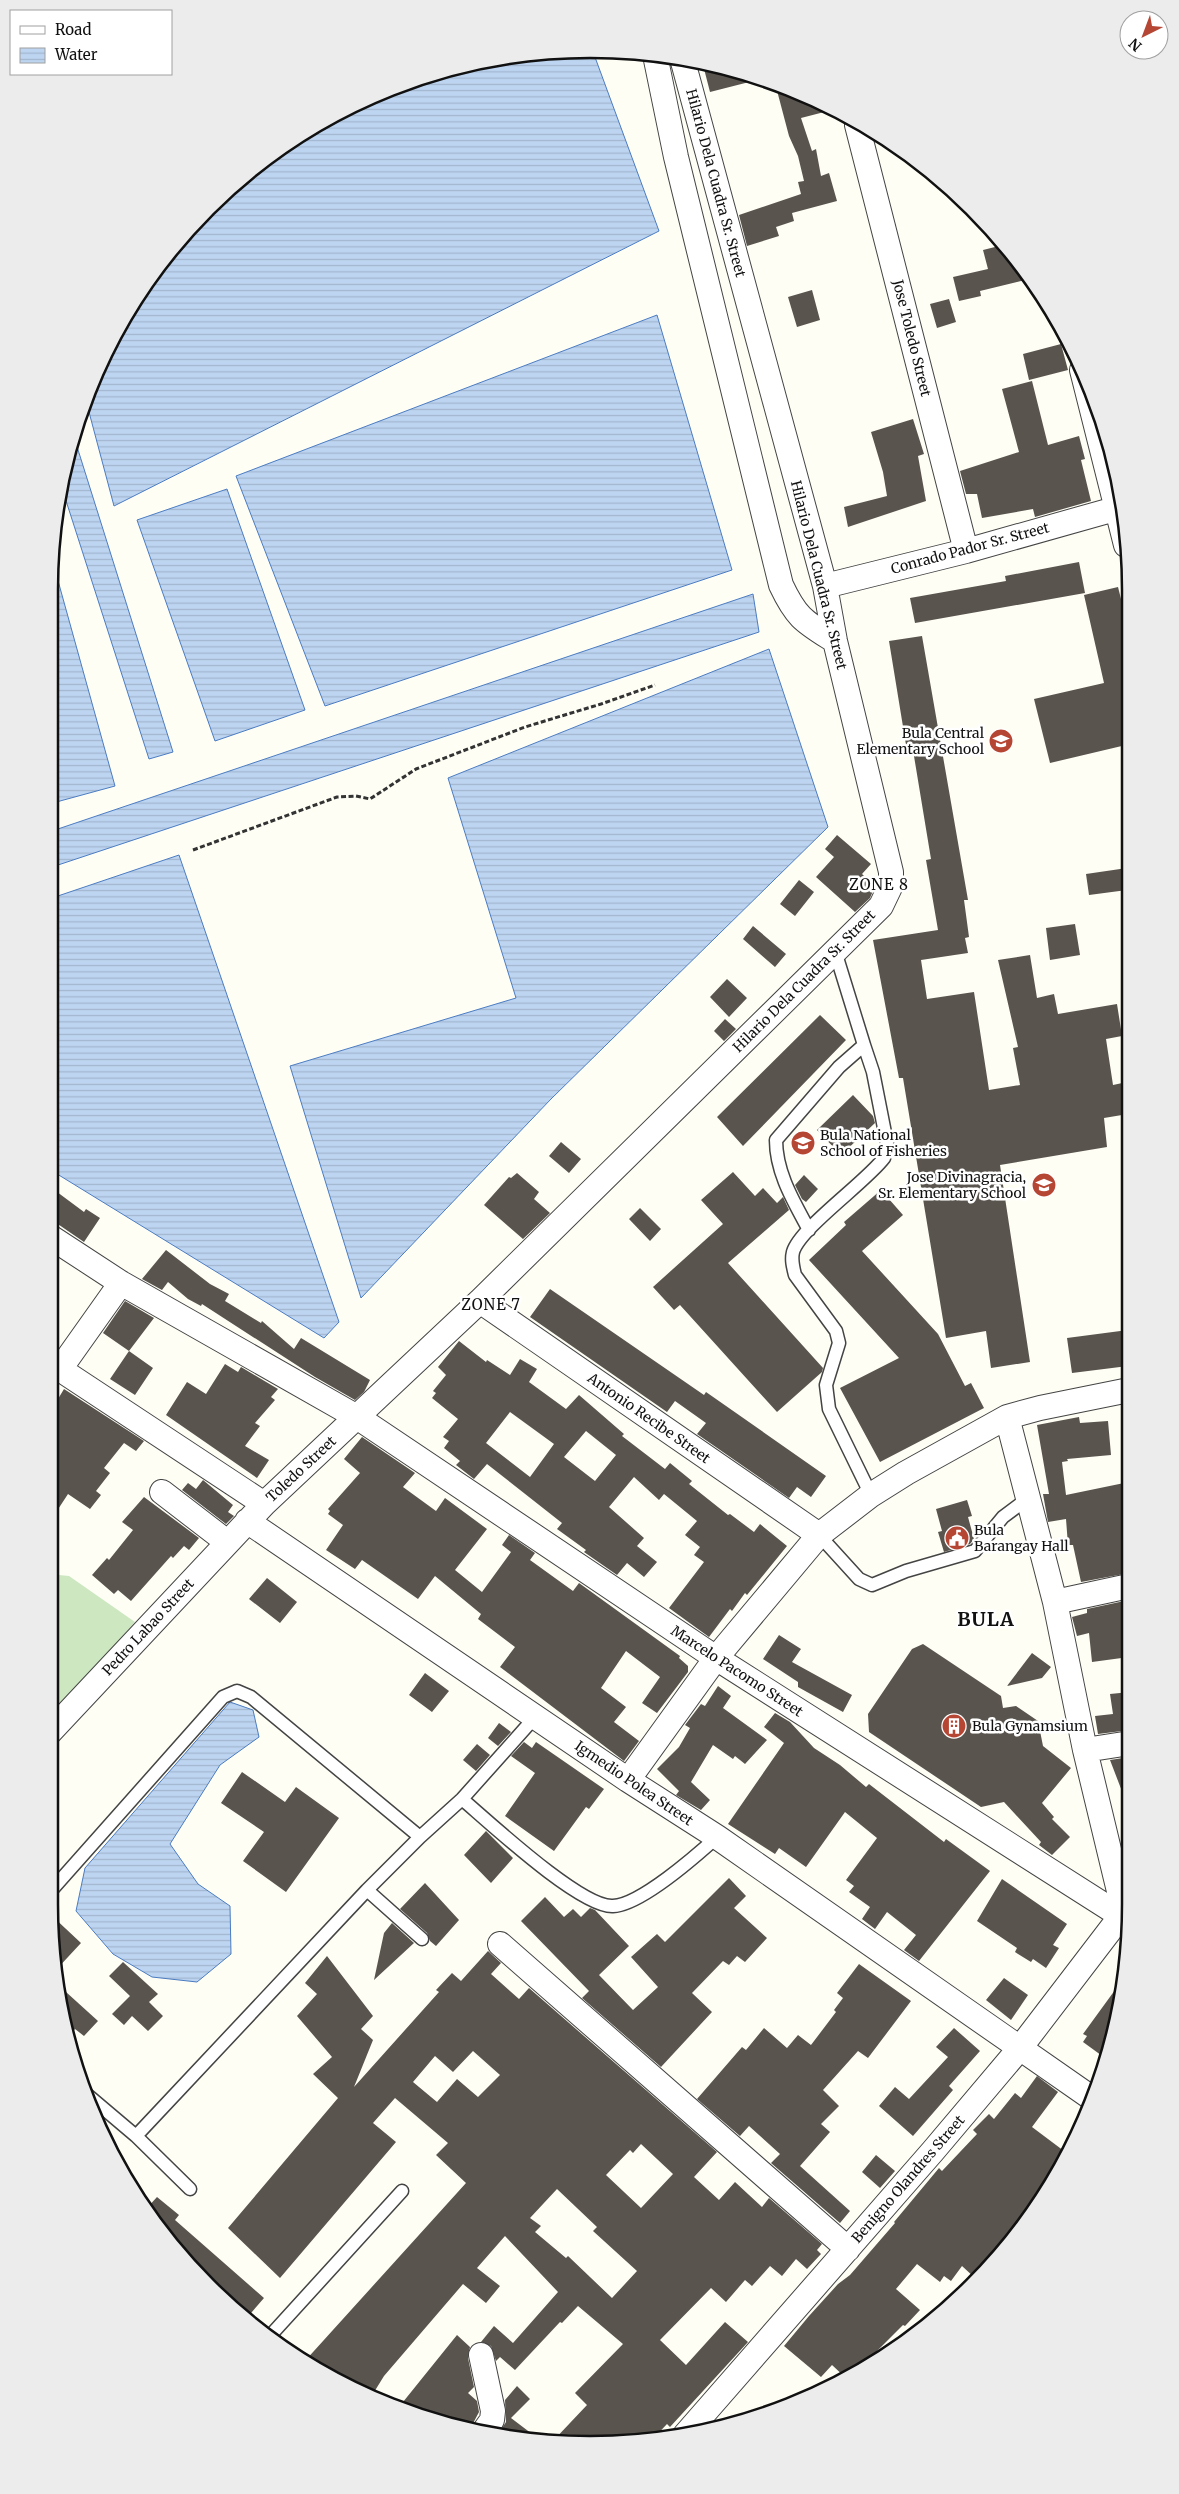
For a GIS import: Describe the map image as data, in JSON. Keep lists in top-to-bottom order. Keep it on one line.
{"streets":{"street":["Hilario Dela Cuadra Sr. Street","Jose Toledo Street","Conrado Pador Sr. Street","Antonio Recibe Street","Toledo Street","Pedro Labao Street","Marcelo Pacomo Street","Igmedio Polea Street","Benigno Olandres Street"]},"crossings":[["Hilario Dela Cuadra Sr. Street","Conrado Pador Sr. Street"],["Hilario Dela Cuadra Sr. Street","Antonio Recibe Street"],["Hilario Dela Cuadra Sr. Street","Toledo Street"],["Hilario Dela Cuadra Sr. Street","Marcelo Pacomo Street"],["Jose Toledo Street","Conrado Pador Sr. Street"],["Toledo Street","Pedro Labao Street"],["Toledo Street","Marcelo Pacomo Street"],["Toledo Street","Igmedio Polea Street"],["Pedro Labao Street","Igmedio Polea Street"],["Igmedio Polea Street","Benigno Olandres Street"]],"districts":["ZONE 8","ZONE 7","BULA"],"places":{"school or university":["Bula Central Elementary School","Bula National School of Fisheries","Jose Divinagracia, Sr. Elementary School"],"public building":["Bula Barangay Hall"],"building":["Bula Gynamsium"]},"legend":["Road","Water"],"north":"bottom left"}
